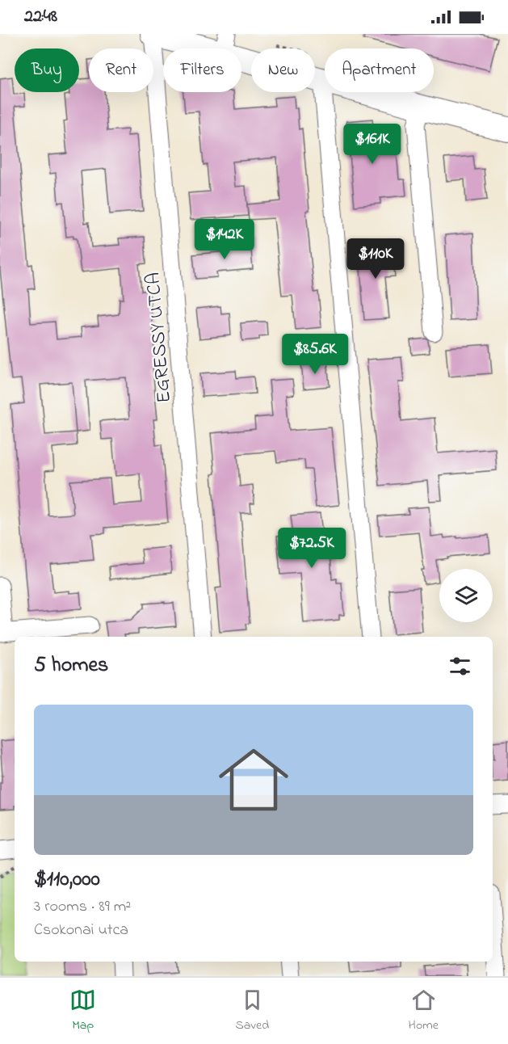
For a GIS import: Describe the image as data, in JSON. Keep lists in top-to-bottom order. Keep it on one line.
{"streets":{"street":["EGRESSY UTCA"]},"page":{"status":"22:48","chip":["Buy","Rent","Filters","New","Apartment"],"price":["$161K","$142K","$110K","$85.6K","$72.5K"],"heading":"5 homes","list":[{"name":"$110,000","note":"3 rooms · 89 m² · Csokonai utca"}],"tabs":["Map","Saved","Home"]}}
